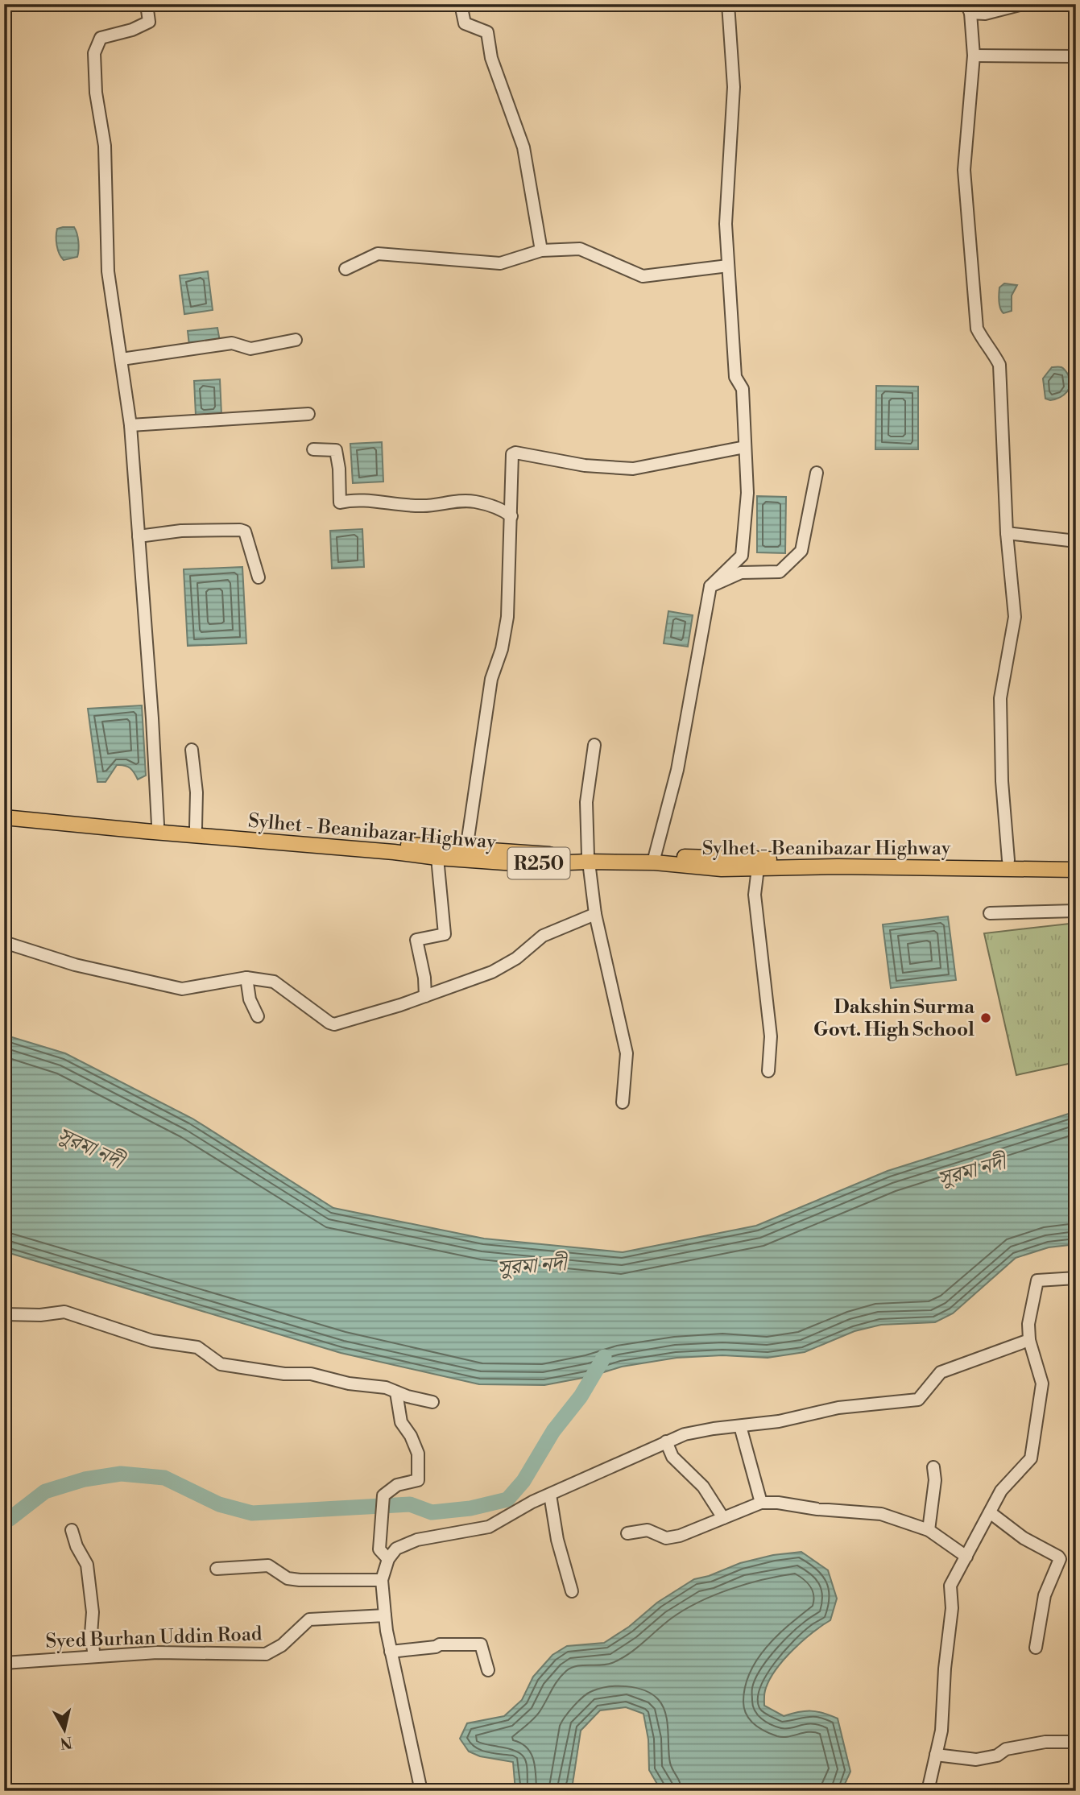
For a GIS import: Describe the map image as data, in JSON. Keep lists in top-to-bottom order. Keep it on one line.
{"streets":{"main road":["Sylhet - Beanibazar Highway","R250"],"street":["Syed Burhan Uddin Road"]},"water":["সুরমা নদী"],"places":["Dakshin Surma Govt. High School"],"north":"bottom"}
